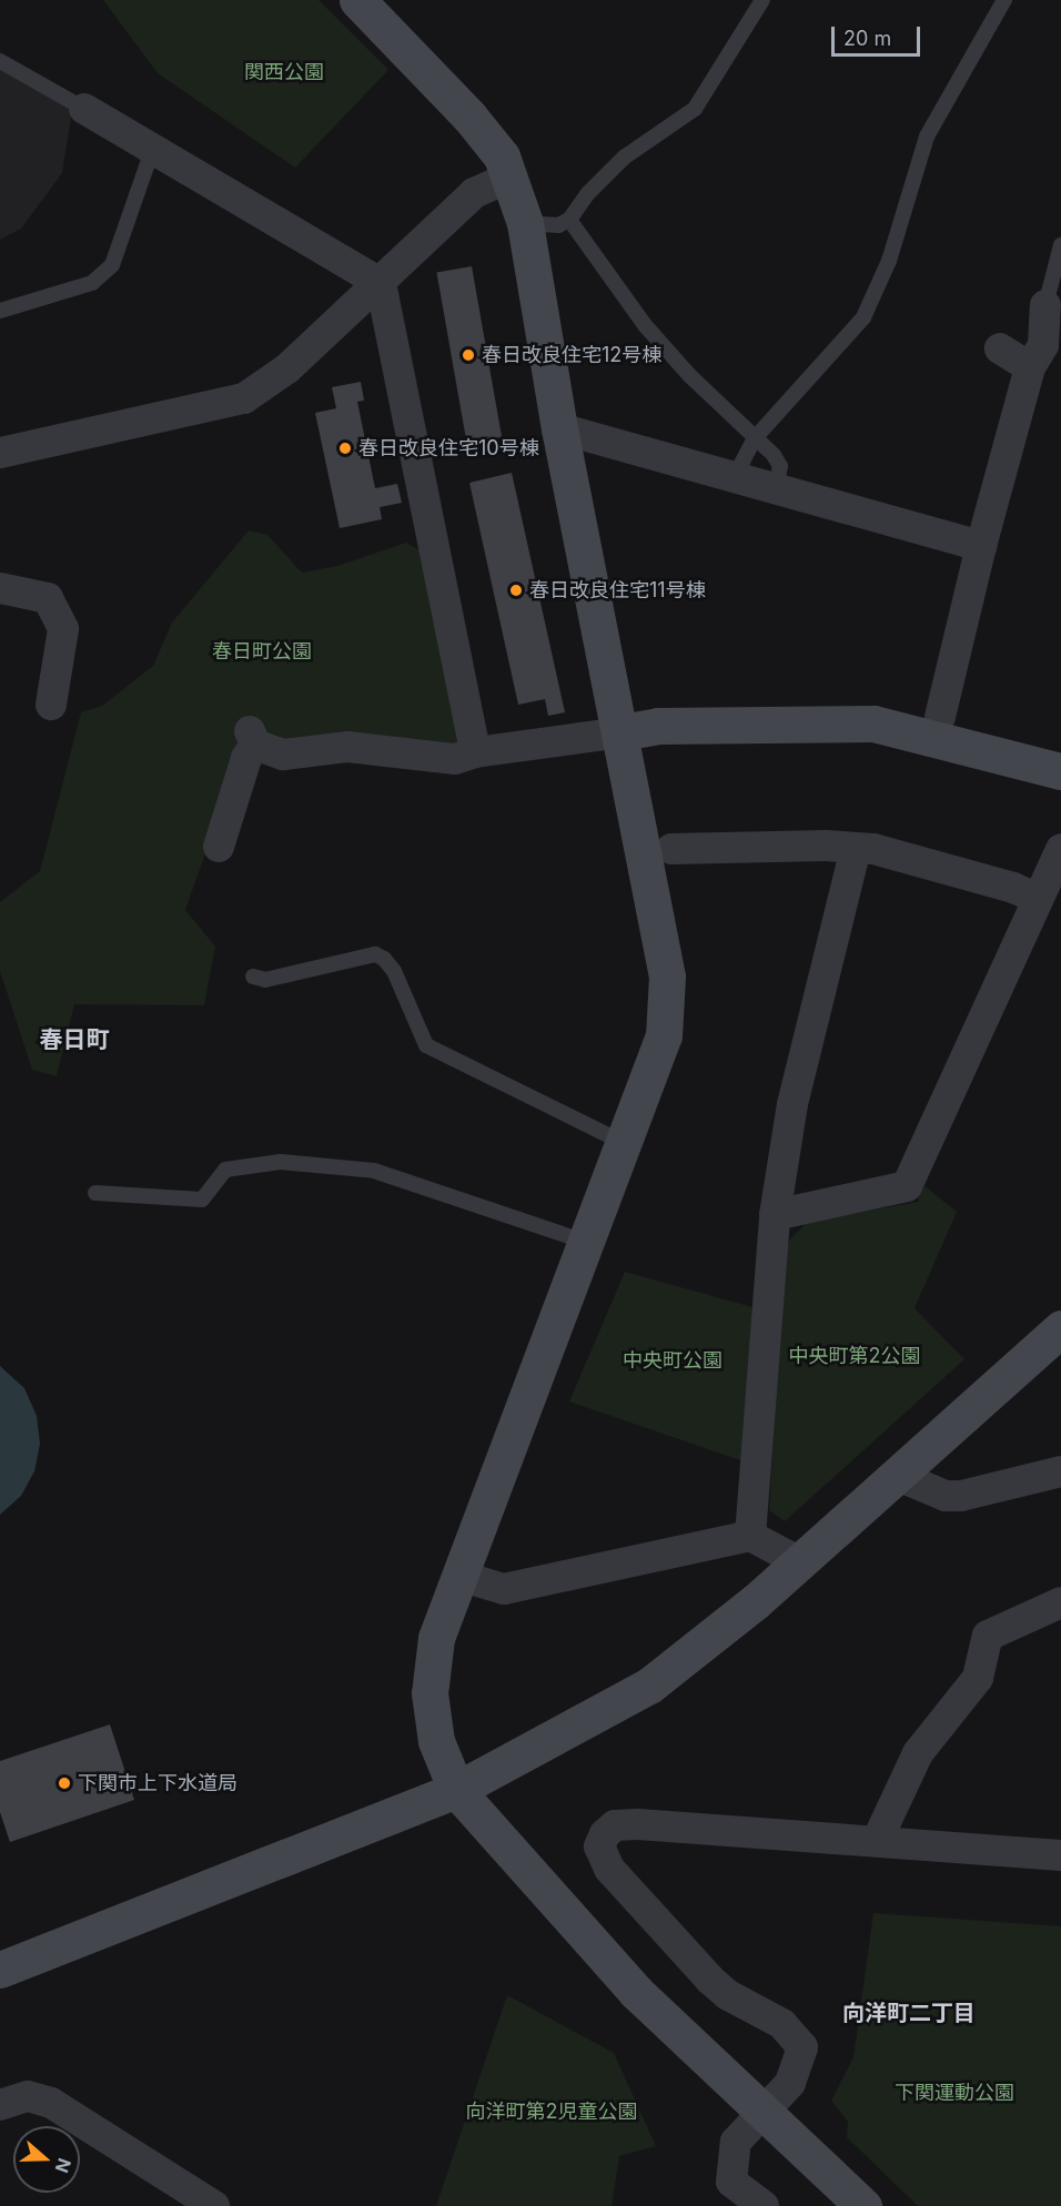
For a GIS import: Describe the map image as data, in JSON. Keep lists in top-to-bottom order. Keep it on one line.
{"districts":["春日町","向洋町二丁目"],"parks":["関西公園","春日町公園","中央町第2公園","中央町公園","下関運動公園","向洋町第2児童公園"],"places":["春日改良住宅12号棟","春日改良住宅10号棟","春日改良住宅11号棟","下関市上下水道局"],"scale_bar":"20 m","north":"right"}
